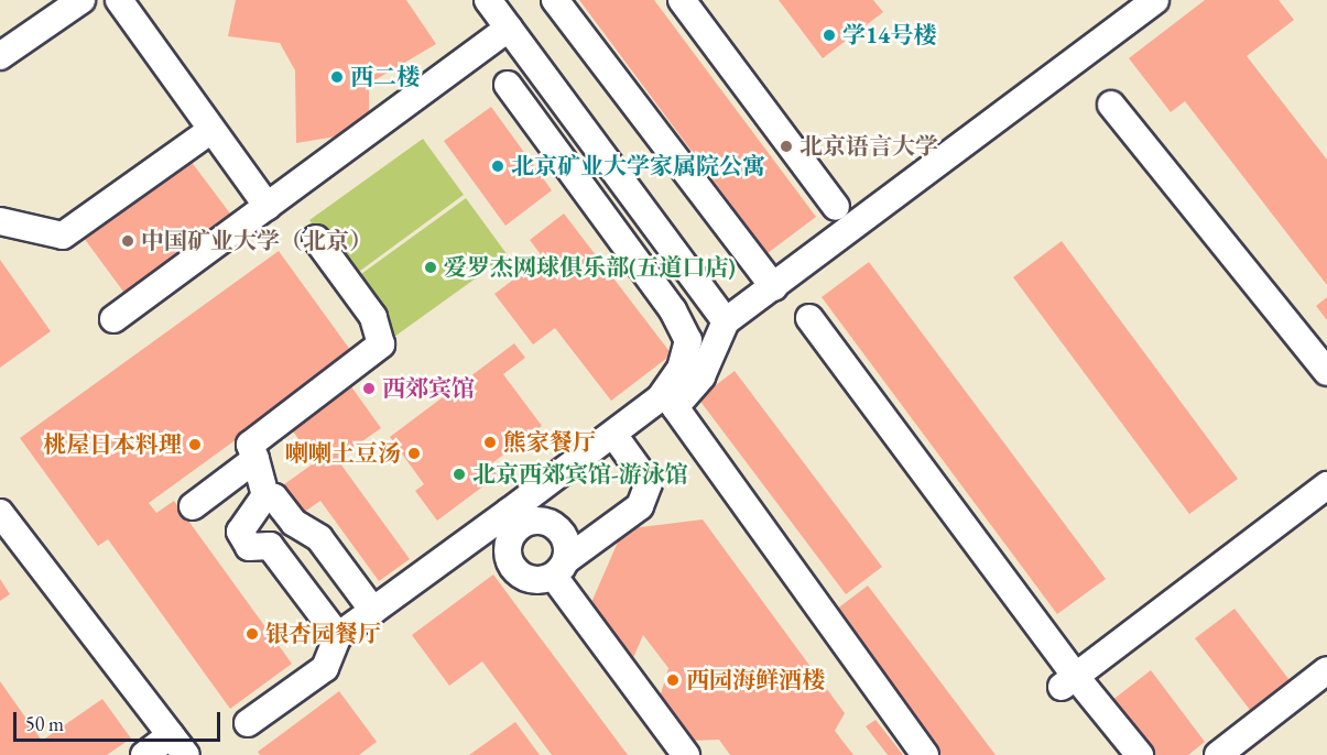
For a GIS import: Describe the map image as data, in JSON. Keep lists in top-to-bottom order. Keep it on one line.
{"places":["学14号楼","西二楼","北京语言大学","北京矿业大学家属院公寓","中国矿业大学（北京）","爱罗杰网球俱乐部(五道口店)","西郊宾馆","熊家餐厅","桃屋日本料理","喇喇土豆汤","北京西郊宾馆-游泳馆","银杏园餐厅","西园海鲜酒楼"],"scale_bar":"50 m"}
